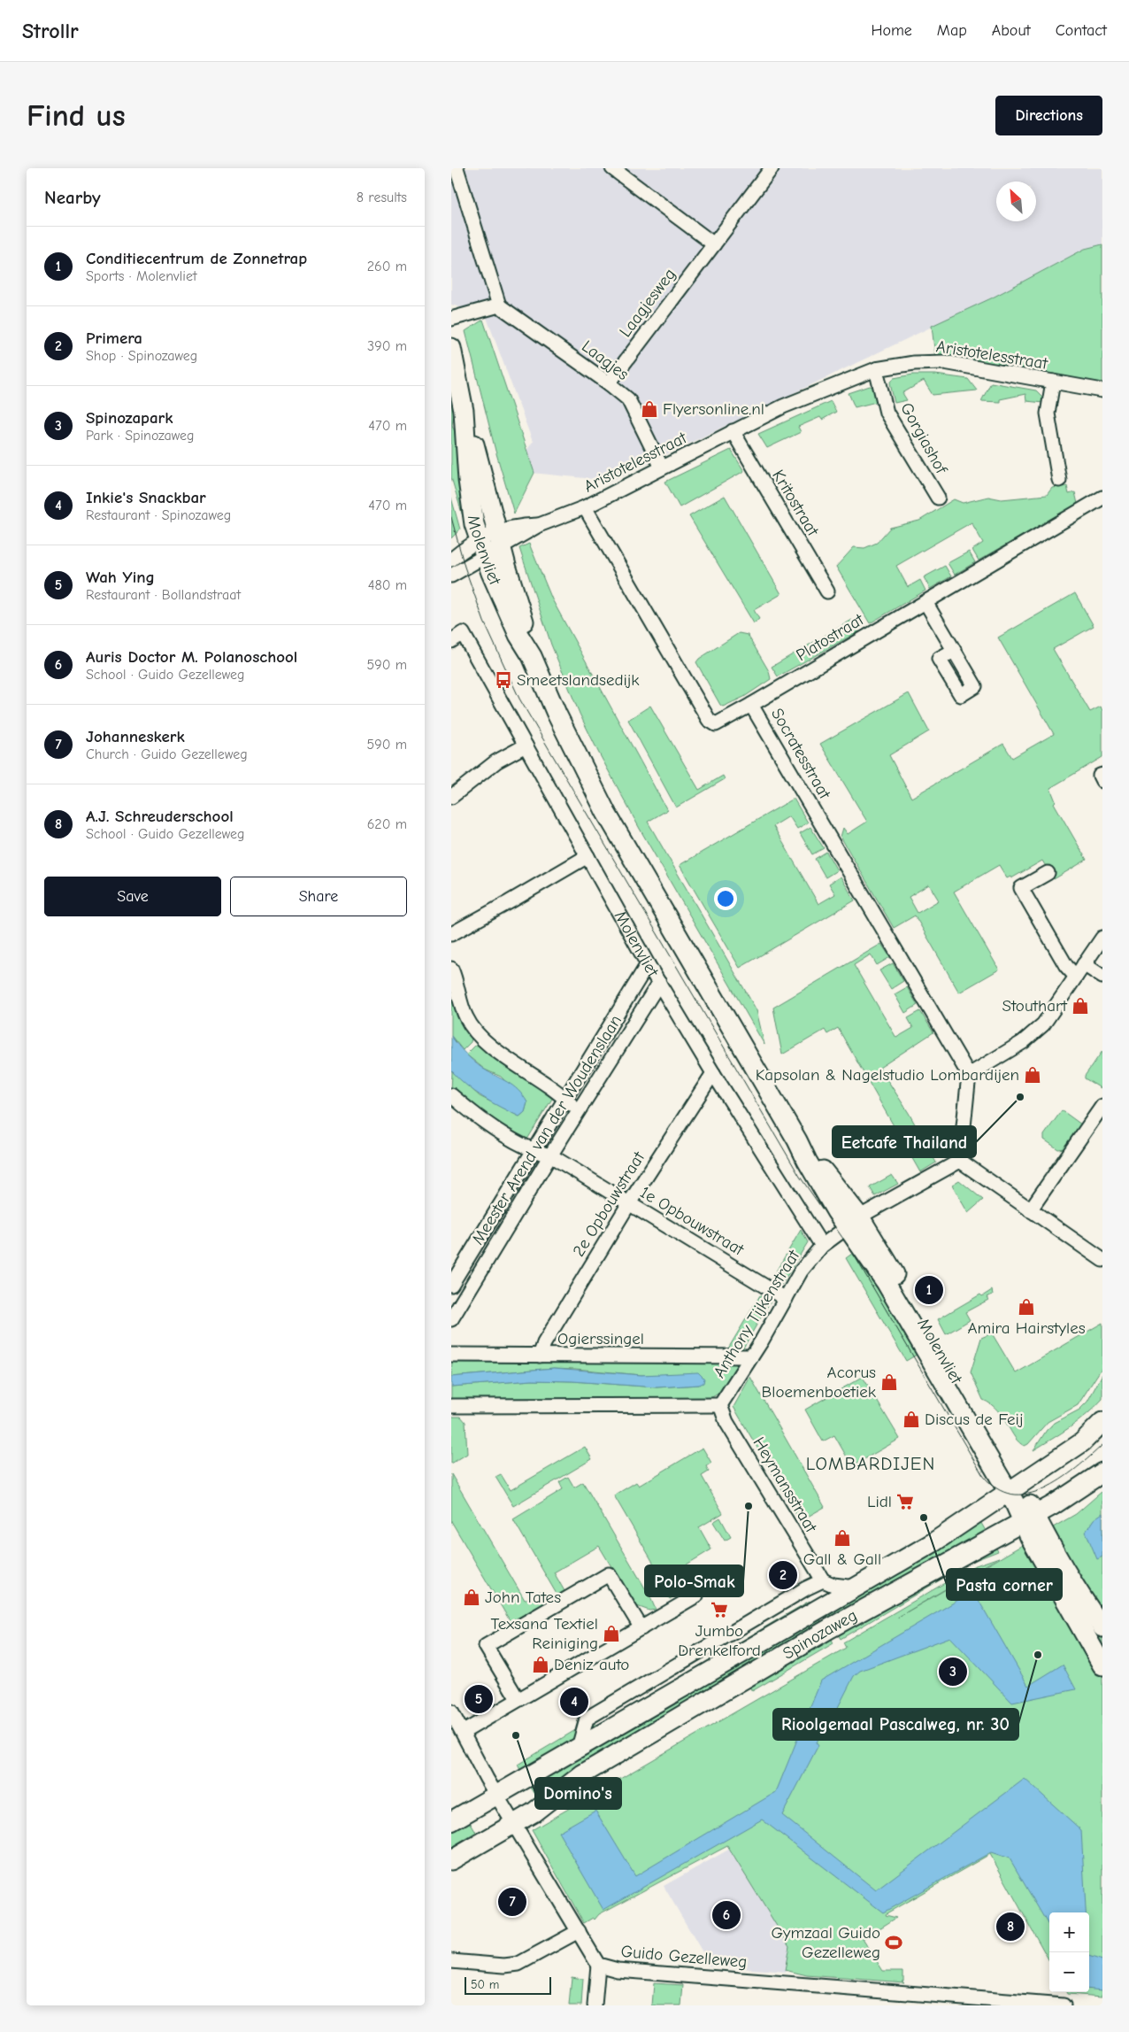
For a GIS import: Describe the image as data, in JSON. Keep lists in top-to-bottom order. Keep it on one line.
{"streets":{"main road":["Molenvliet","Spinozaweg"],"street":["Laagjesweg","Aristotelesstraat","Laagjes","Gorgiashof","Kritostraat","Platostraat","Socratesstraat","Meester Arend van der Woudenslaan","2e Opbouwstraat","1e Opbouwstraat","Anthony Tijkenstraat","Ogierssingel","Heymansstraat","Guido Gezelleweg"]},"crossings":[["Laagjesweg","Laagjes"],["Aristotelesstraat","Laagjes"],["Aristotelesstraat","Gorgiashof"],["Aristotelesstraat","Kritostraat"],["Aristotelesstraat","Molenvliet"],["Aristotelesstraat","Socratesstraat"],["Molenvliet","Meester Arend van der Woudenslaan"],["Molenvliet","2e Opbouwstraat"],["Molenvliet","Anthony Tijkenstraat"],["Molenvliet","Spinozaweg"],["Platostraat","Socratesstraat"],["Meester Arend van der Woudenslaan","1e Opbouwstraat"],["2e Opbouwstraat","1e Opbouwstraat"],["2e Opbouwstraat","Ogierssingel"],["1e Opbouwstraat","Anthony Tijkenstraat"],["Anthony Tijkenstraat","Ogierssingel"],["Anthony Tijkenstraat","Heymansstraat"],["Heymansstraat","Spinozaweg"],["Spinozaweg","Guido Gezelleweg"]],"districts":["LOMBARDIJEN"],"places":{"shop":["Flyersonline.nl","Stouthart","Kapsolan & Nagelstudio Lombardijen","Amira Hairstyles","Acorus Bloemenboetiek","Discus de Feij","Gall & Gall","John Tates","Texsana Textiel Reiniging","Deniz auto"],"bus stop":["Smeetslandsedijk"],"other":["Eetcafe Thailand","Polo-Smak","Pasta corner","Rioolgemaal Pascalweg, nr. 30","Domino's"],"supermarket":["Lidl","Jumbo Drenkelford"],"sports":["Gymzaal Guido Gezelleweg"]},"scale_bar":"50 m","north":"top left","page":{"header":"Strollr","nav":["Home","Map","About","Contact"],"buttons":["Directions",["Save","Share"]],"title":"Find us","heading":["Nearby","8 results"],"list":[{"mark":"1","name":"Conditiecentrum de Zonnetrap","note":"Sports · Molenvliet","value":"260 m"},{"mark":"2","name":"Primera","note":"Shop · Spinozaweg","value":"390 m"},{"mark":"3","name":"Spinozapark","note":"Park · Spinozaweg","value":"470 m"},{"mark":"4","name":"Inkie's Snackbar","note":"Restaurant · Spinozaweg","value":"470 m"},{"mark":"5","name":"Wah Ying","note":"Restaurant · Bollandstraat","value":"480 m"},{"mark":"6","name":"Auris Doctor M. Polanoschool","note":"School · Guido Gezelleweg","value":"590 m"},{"mark":"7","name":"Johanneskerk","note":"Church · Guido Gezelleweg","value":"590 m"},{"mark":"8","name":"A.J. Schreuderschool","note":"School · Guido Gezelleweg","value":"620 m"}],"pins":["1","2","3","5","4","7","6","8"],"map_buttons":["+","−"],"scale":"50 m"}}
